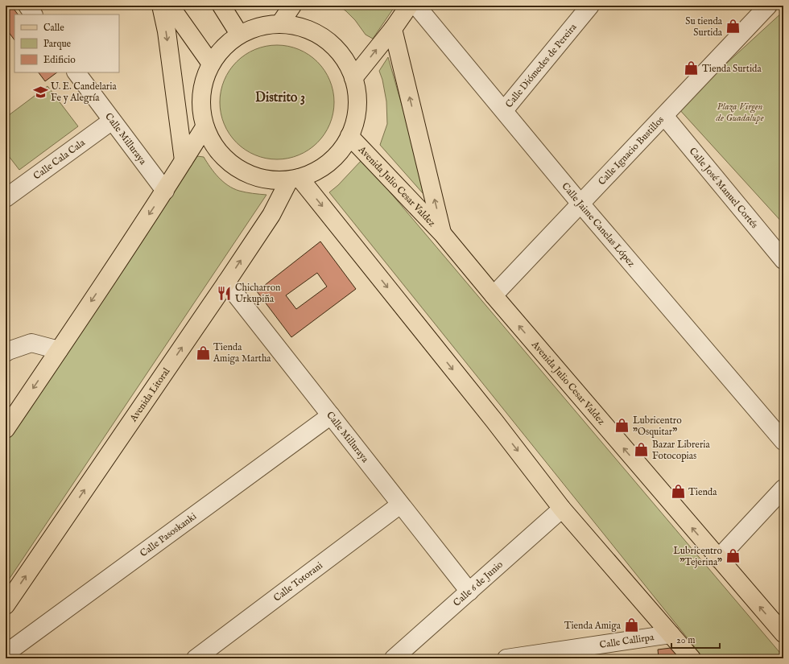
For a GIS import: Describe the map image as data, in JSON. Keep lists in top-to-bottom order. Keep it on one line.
{"streets":{"main road":["Avenida Julio Cesar Valdez","Avenida Litoral"],"street":["Calle Diómedes de Pereira","Calle Milluraya","Calle Ignacio Bustillos","Calle Cala Cala","Calle José Manuel Cortés","Calle Jaime Canelas López","Calle Pasoskanki","Calle Totorani","Calle 6 de Junio","Calle Callirpa"]},"crossings":[["Calle Diómedes de Pereira","Calle Jaime Canelas López"],["Calle Milluraya","Calle Cala Cala"],["Calle Milluraya","Avenida Litoral"],["Calle Milluraya","Calle Pasoskanki"],["Calle Milluraya","Calle Totorani"],["Calle Milluraya","Calle 6 de Junio"],["Calle Ignacio Bustillos","Avenida Julio Cesar Valdez"],["Calle Ignacio Bustillos","Calle José Manuel Cortés"],["Calle Ignacio Bustillos","Calle Jaime Canelas López"]],"districts":["Distrito 3"],"parks":["Plaza Virgen de Guadalupe"],"places":{"shop":["Su tienda Surtida","Tienda Surtida","Tienda Amiga Martha","Lubricentro \"Osquitar\"","Bazar Libreria Fotocopias","Tienda","Lubricentro \"Tejerina\"","Tienda Amiga"],"school or university":["U. E. Candelaria Fe y Alegría"],"restaurant":["Chicharron Urkupiña"]},"legend":["Calle","Parque","Edificio"],"scale_bar":"20 m"}
